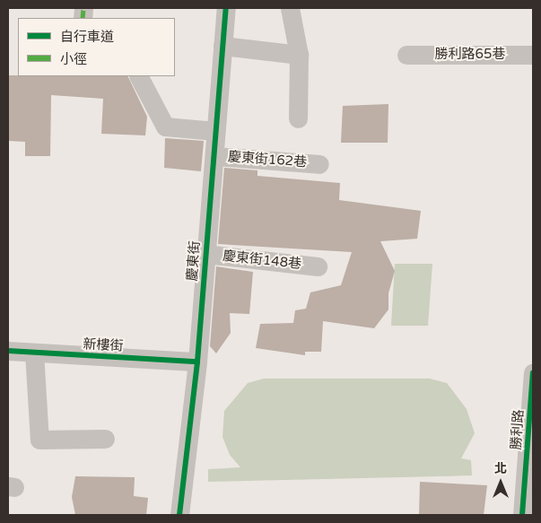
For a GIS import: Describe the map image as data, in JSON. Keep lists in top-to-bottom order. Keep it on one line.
{"streets":{"street":["勝利路65巷","慶東街162巷","慶東街148巷","慶東街","新樓街","勝利路"]},"crossings":[["慶東街162巷","慶東街"],["慶東街148巷","慶東街"],["慶東街","新樓街"]],"legend":["自行車道","小徑"],"north":"top"}
